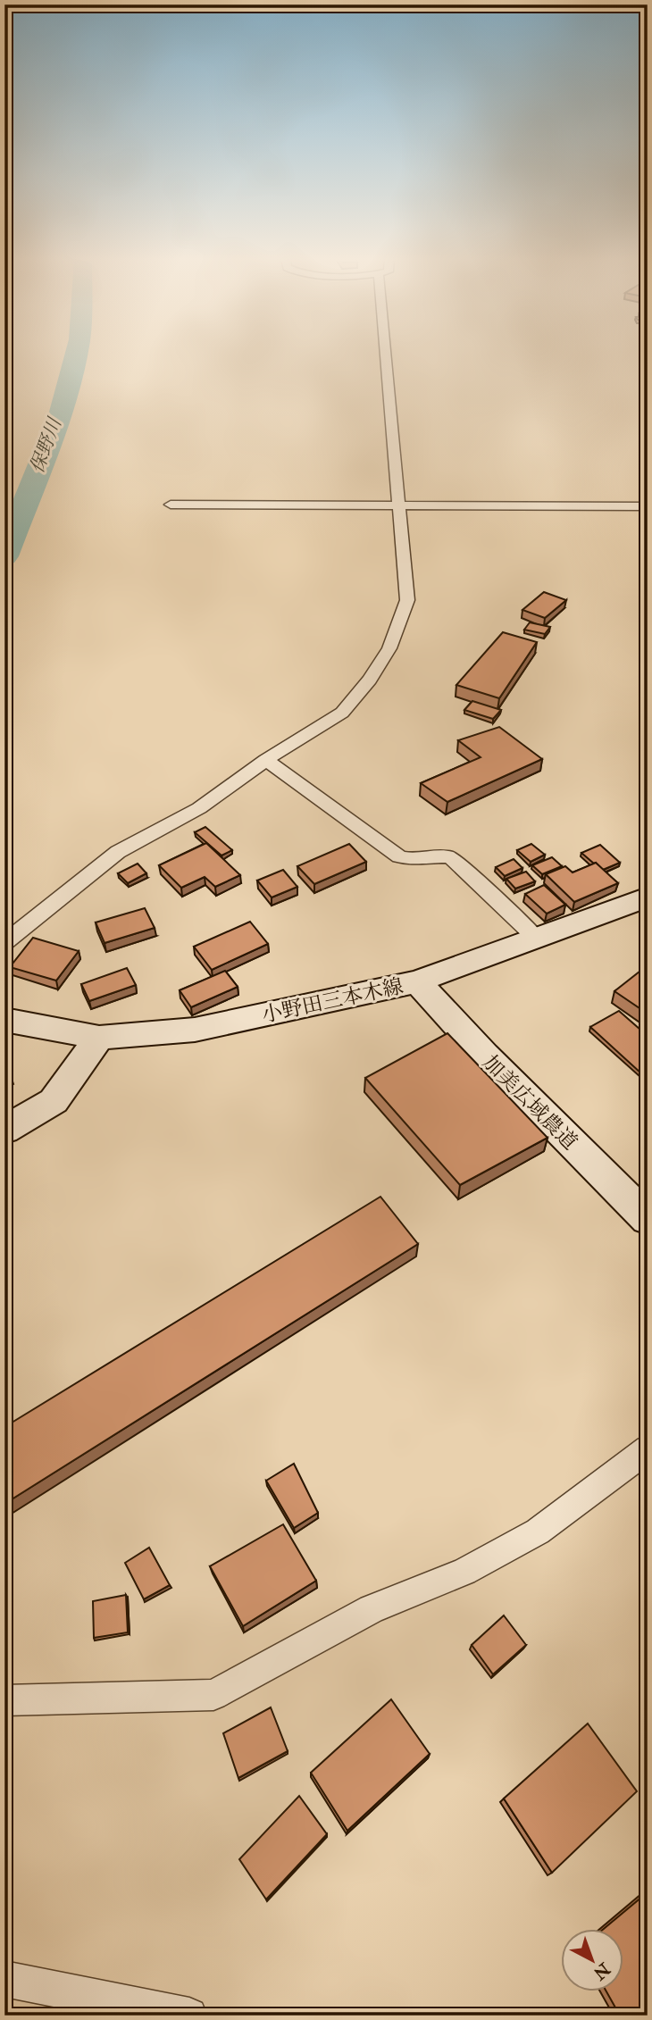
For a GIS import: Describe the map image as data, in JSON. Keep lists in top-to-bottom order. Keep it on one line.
{"streets":{"main road":["小野田三本木線","加美広域農道"]},"crossings":[["小野田三本木線","加美広域農道"]],"water":["保野川"],"north":"bottom right"}
